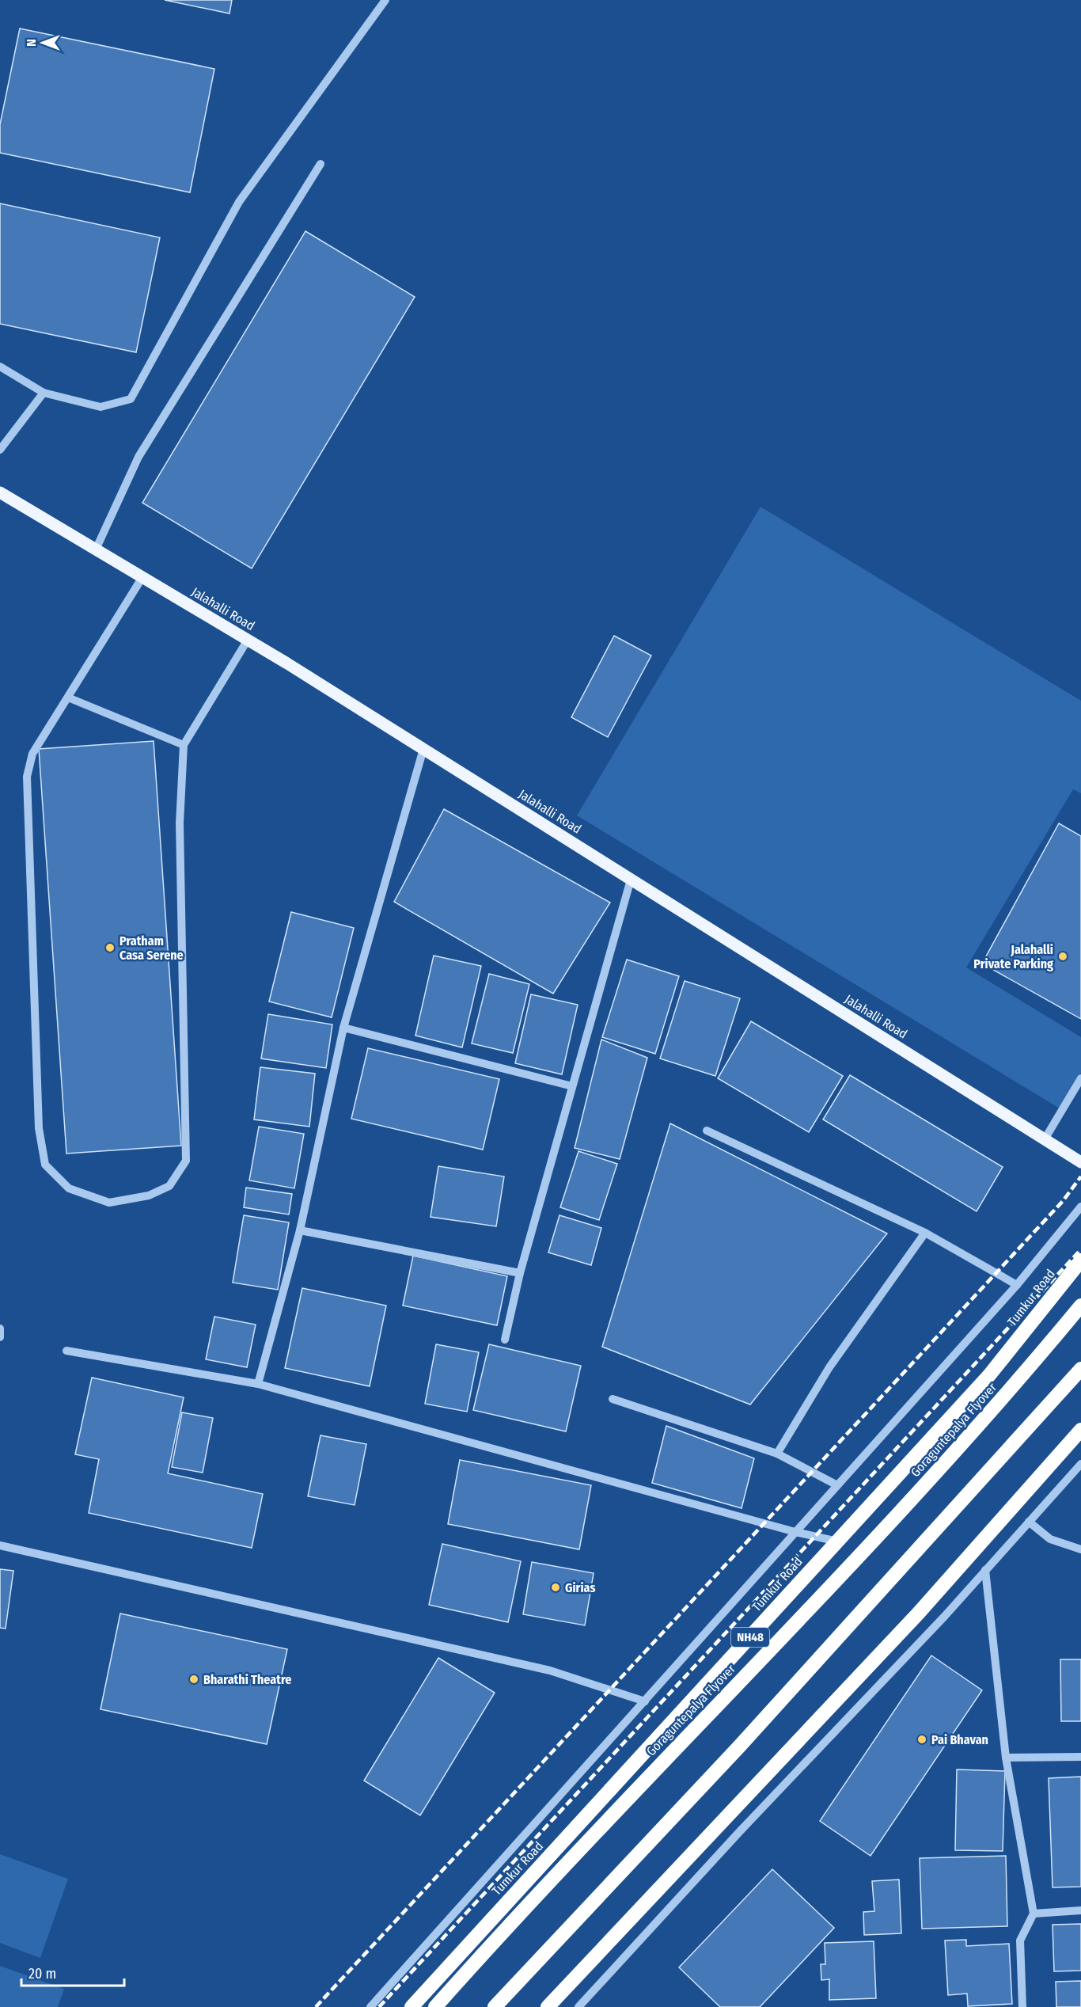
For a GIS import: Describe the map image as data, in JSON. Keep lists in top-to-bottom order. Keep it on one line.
{"streets":{"highway":["Tumkur Road","Goraguntepalya Flyover","NH48"],"main road":["Jalahalli Road"]},"places":["Pratham Casa Serene","Jalahalli Private Parking","Girias","Bharathi Theatre","Pai Bhavan"],"scale_bar":"20 m","north":"left"}
